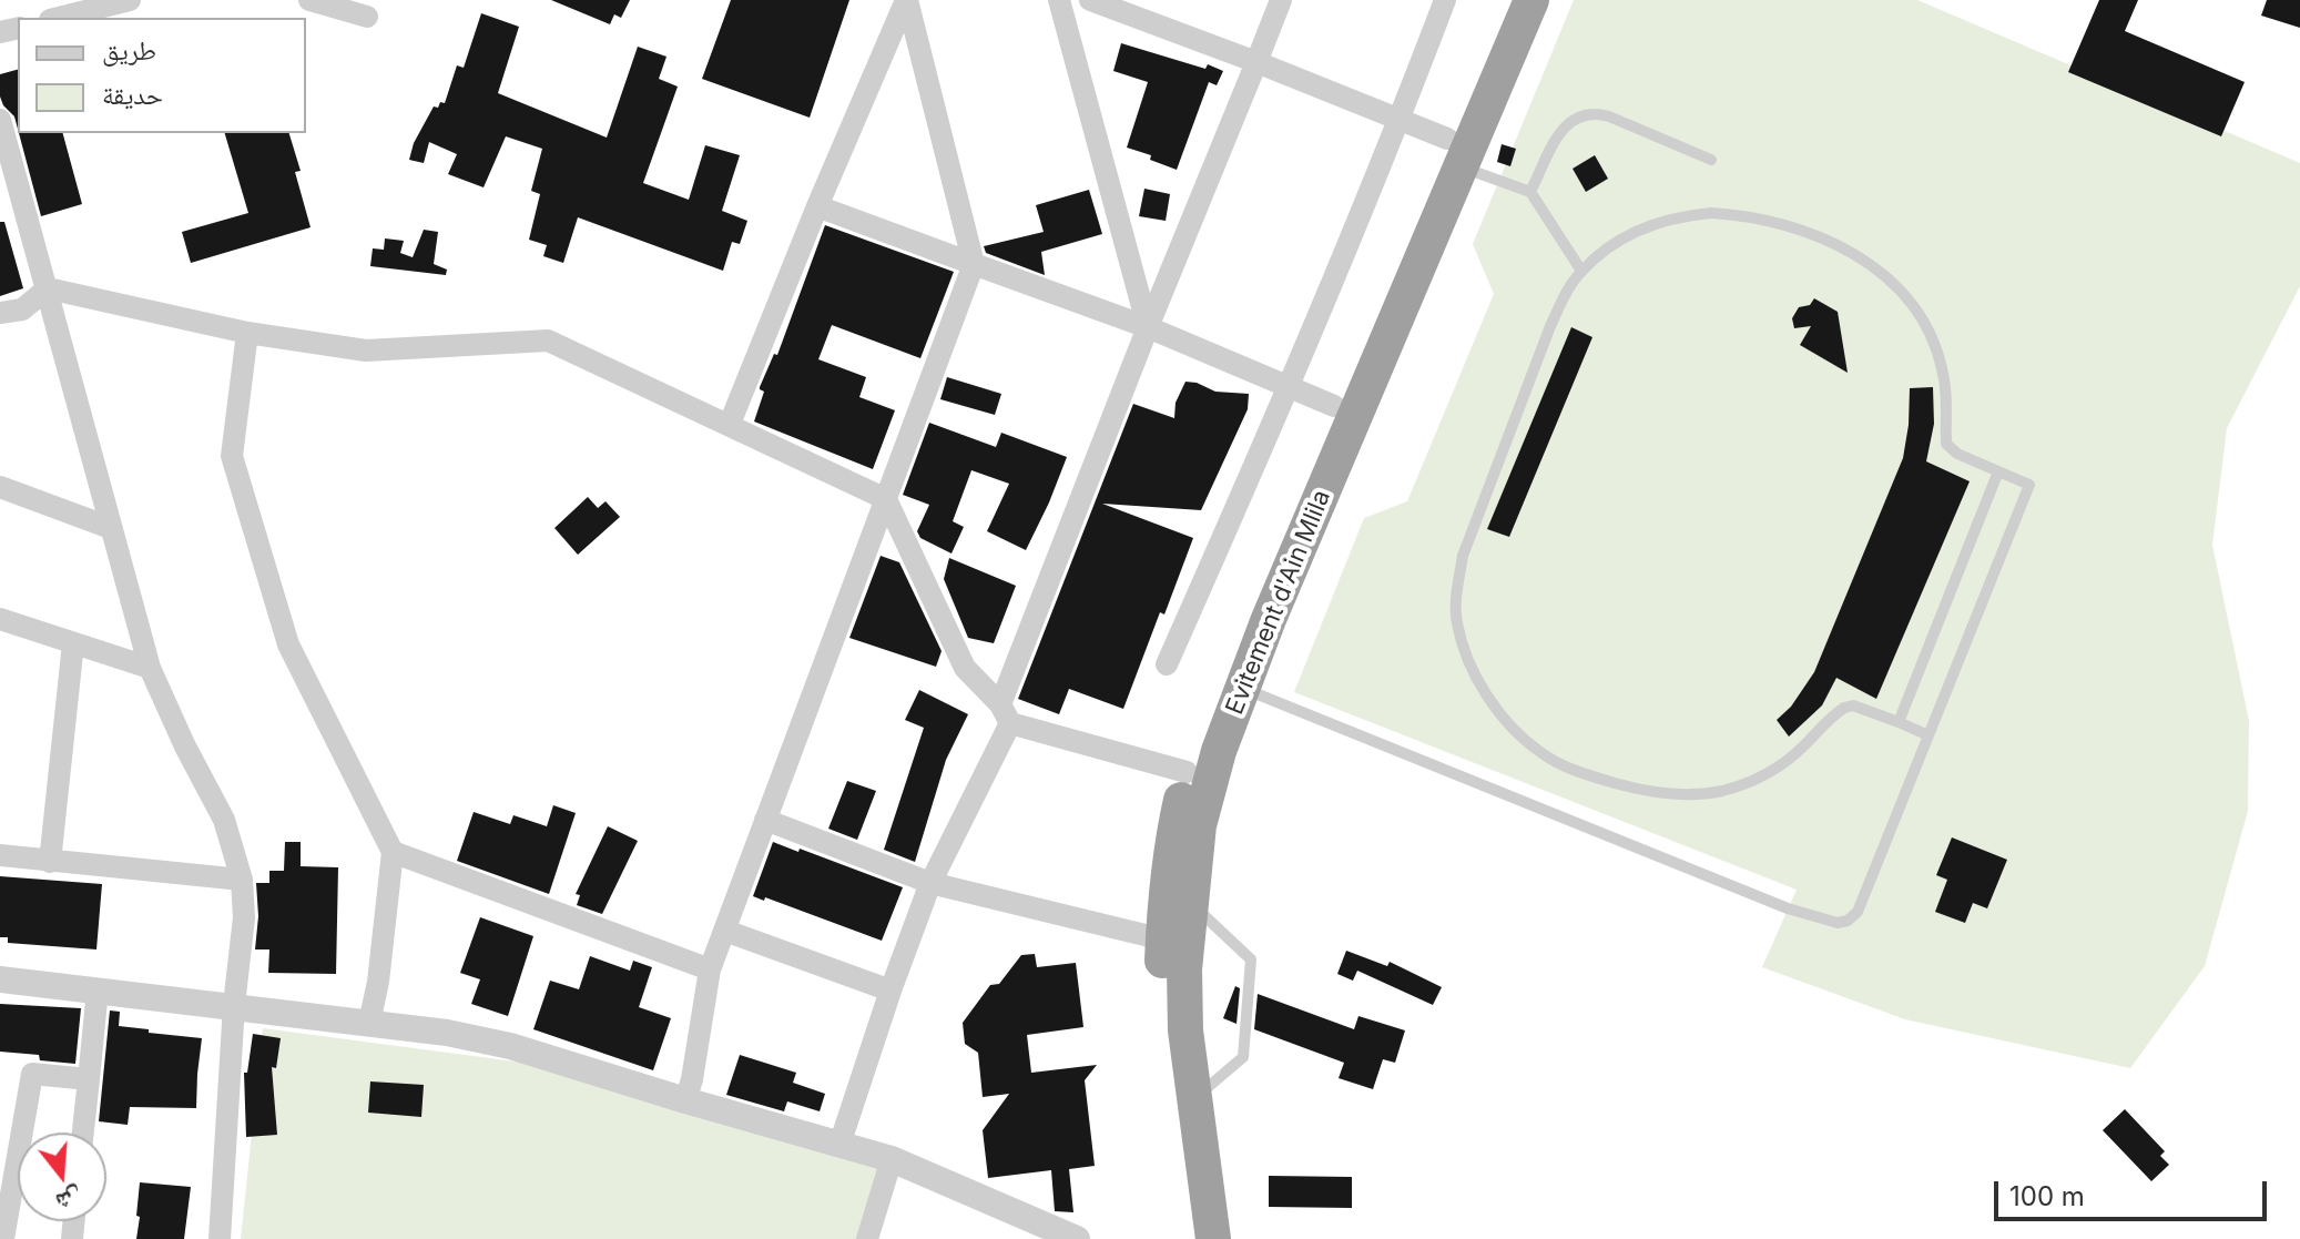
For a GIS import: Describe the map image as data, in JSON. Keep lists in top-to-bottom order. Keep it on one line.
{"streets":{"highway":["Evitement d'Ain Mlila"]},"legend":["طريق","حديقة"],"scale_bar":"100 m","north":"bottom"}
